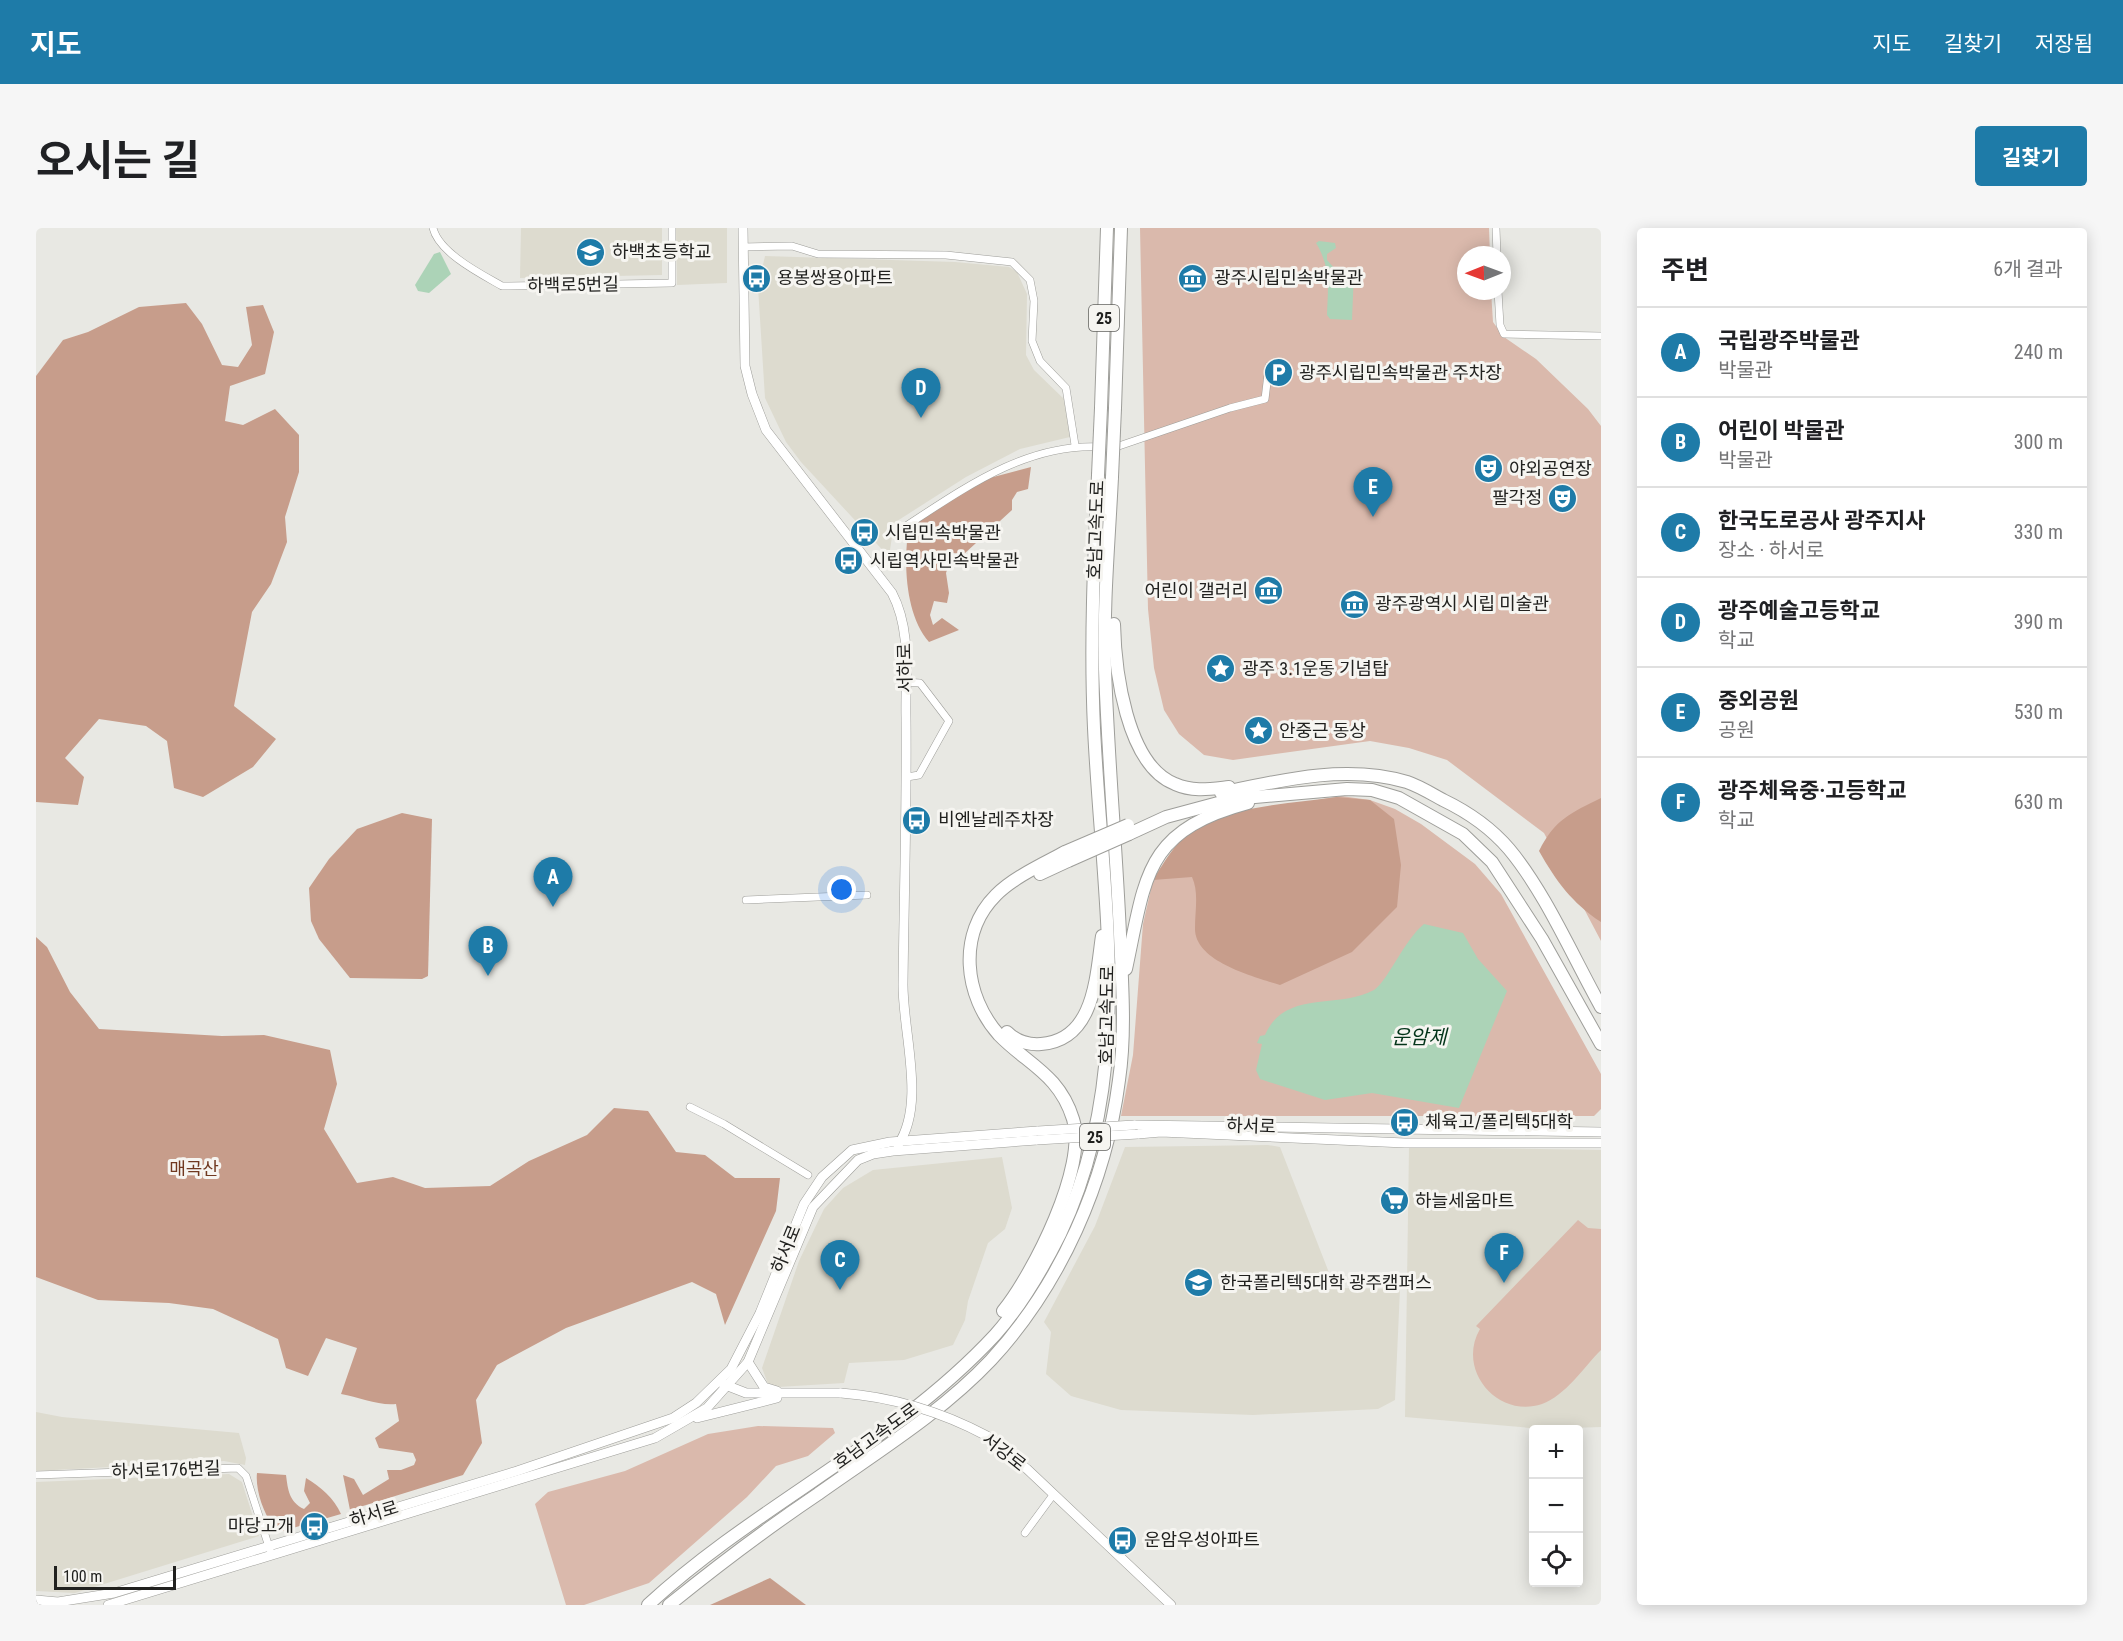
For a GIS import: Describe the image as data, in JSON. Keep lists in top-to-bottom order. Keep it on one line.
{"streets":{"highway":["25","호남고속도로"],"main road":["서하로","하서로","서강로"],"street":["하백로5번길","하서로176번길"]},"crossings":[["서하로","하서로"],["하서로","서강로"],["하서로","하서로176번길"]],"water":["운암제"],"parks":["매곡산"],"places":{"school or university":["하백초등학교","한국폴리텍5대학 광주캠퍼스"],"bus stop":["용봉쌍용아파트","시립민속박물관","시립역사민속박물관","비엔날레주차장","체육고/폴리텍5대학","마당고개","운암우성아파트"],"museum":["광주시립민속박물관","어린이 갤러리","광주광역시 시립 미술관"],"parking":["광주시립민속박물관 주차장"],"theatre":["야외공연장","팔각정"],"place":["광주 3.1운동 기념탑","안중근 동상"],"supermarket":["하늘세움마트"]},"scale_bar":"100 m","north":"left","page":{"header":"지도","nav":["지도","길찾기","저장됨"],"title":"오시는 길","buttons":"길찾기","heading":["주변","6개 결과"],"list":[{"mark":"A","name":"국립광주박물관","note":"박물관","value":"240 m"},{"mark":"B","name":"어린이 박물관","note":"박물관","value":"300 m"},{"mark":"C","name":"한국도로공사 광주지사","note":"장소 · 하서로","value":"330 m"},{"mark":"D","name":"광주예술고등학교","note":"학교","value":"390 m"},{"mark":"E","name":"중외공원","note":"공원","value":"530 m"},{"mark":"F","name":"광주체육중·고등학교","note":"학교","value":"630 m"}],"pins":["D","E","A","B","F","C"],"map_buttons":["+","−"],"scale":"100 m"}}
